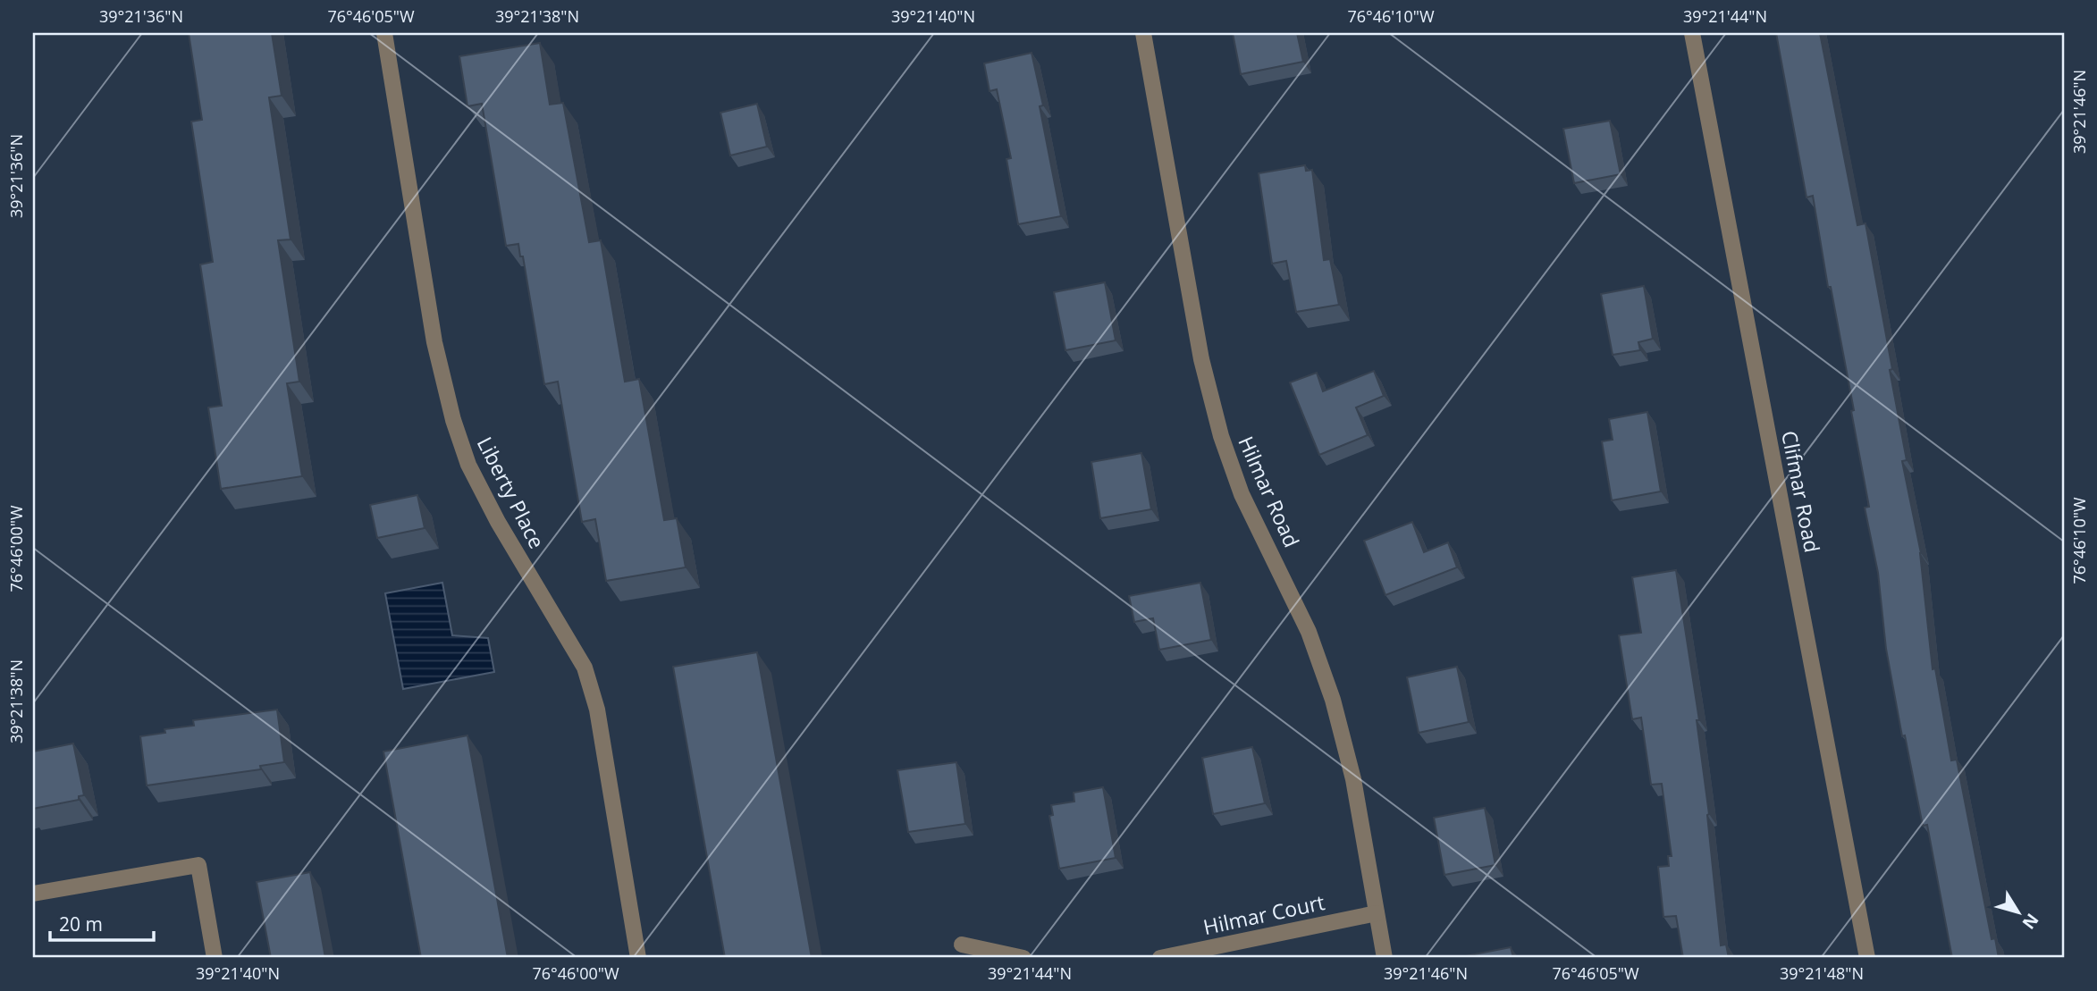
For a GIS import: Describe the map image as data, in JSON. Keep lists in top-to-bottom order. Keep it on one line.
{"streets":{"street":["Hilmar Road","Clifmar Road","Liberty Place","Hilmar Court"]},"crossings":[["Hilmar Road","Hilmar Court"]],"scale_bar":"20 m","north":"bottom right","coordinates":["39°21'36\"N","76°46'05\"W","39°21'38\"N","39°21'40\"N","76°46'10\"W","39°21'44\"N","39°21'46\"N","76°46'00\"W","39°21'48\"N"]}
